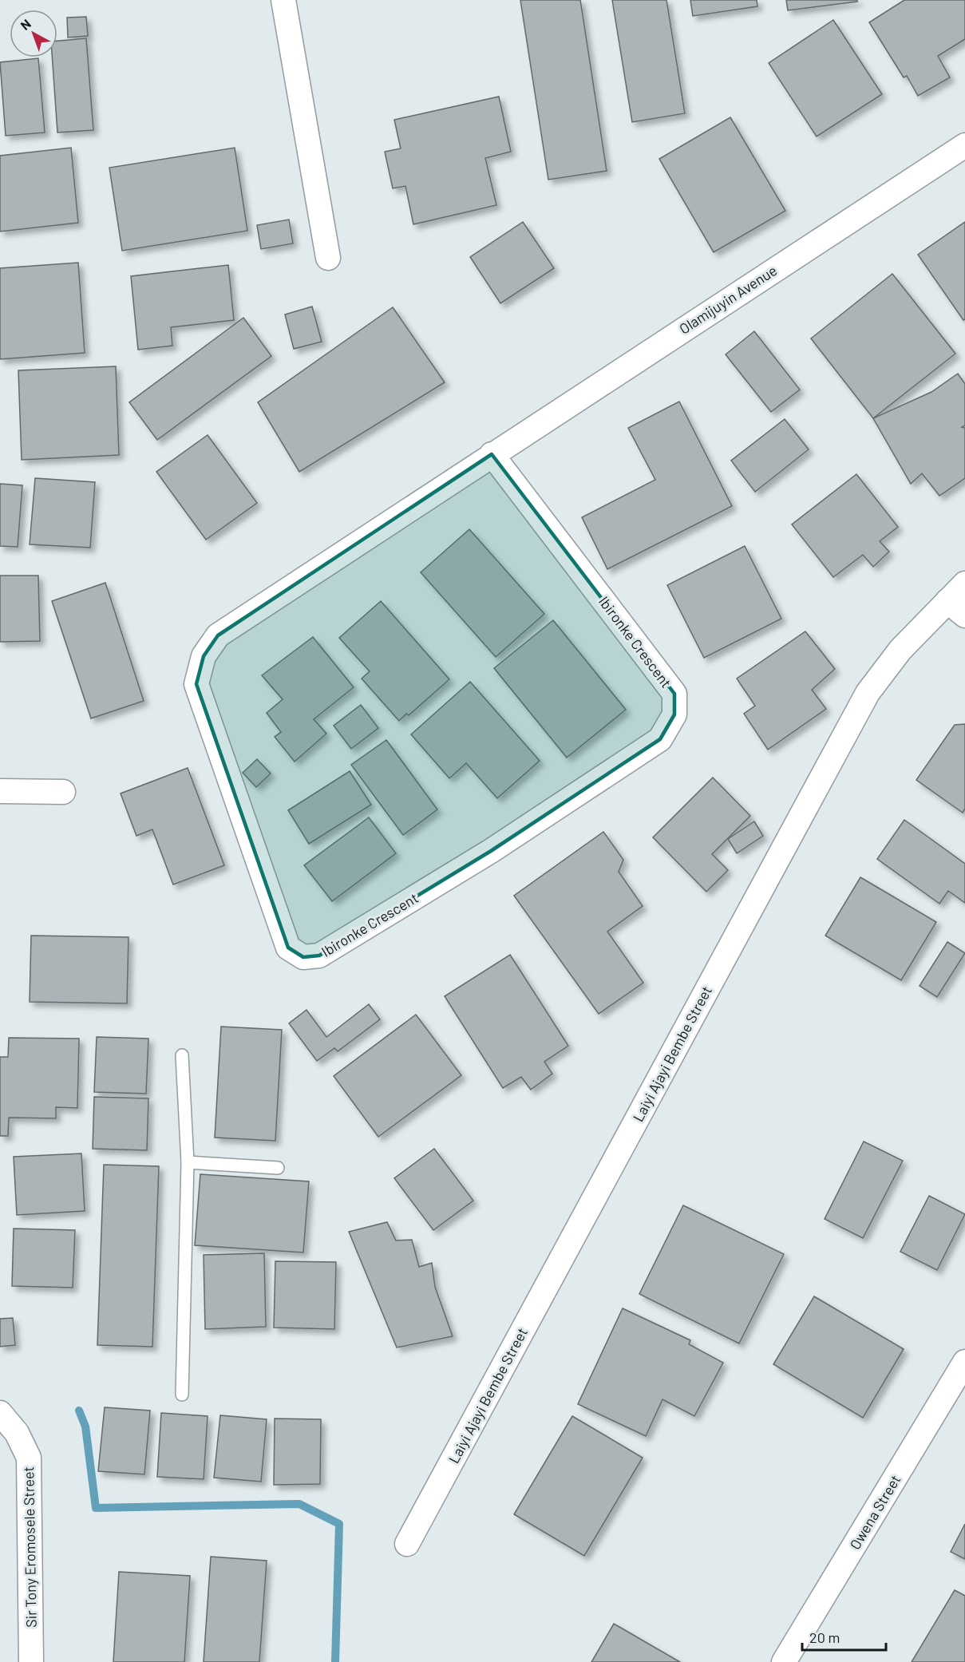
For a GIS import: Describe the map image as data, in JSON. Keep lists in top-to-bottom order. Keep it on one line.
{"streets":{"street":["Olamijuyin Avenue","Ibironke Crescent","Laiyi Ajayi Bembe Street","Owena Street","Sir Tony Eromosele Street"]},"crossings":[["Olamijuyin Avenue","Ibironke Crescent"]],"scale_bar":"20 m","north":"top left"}
